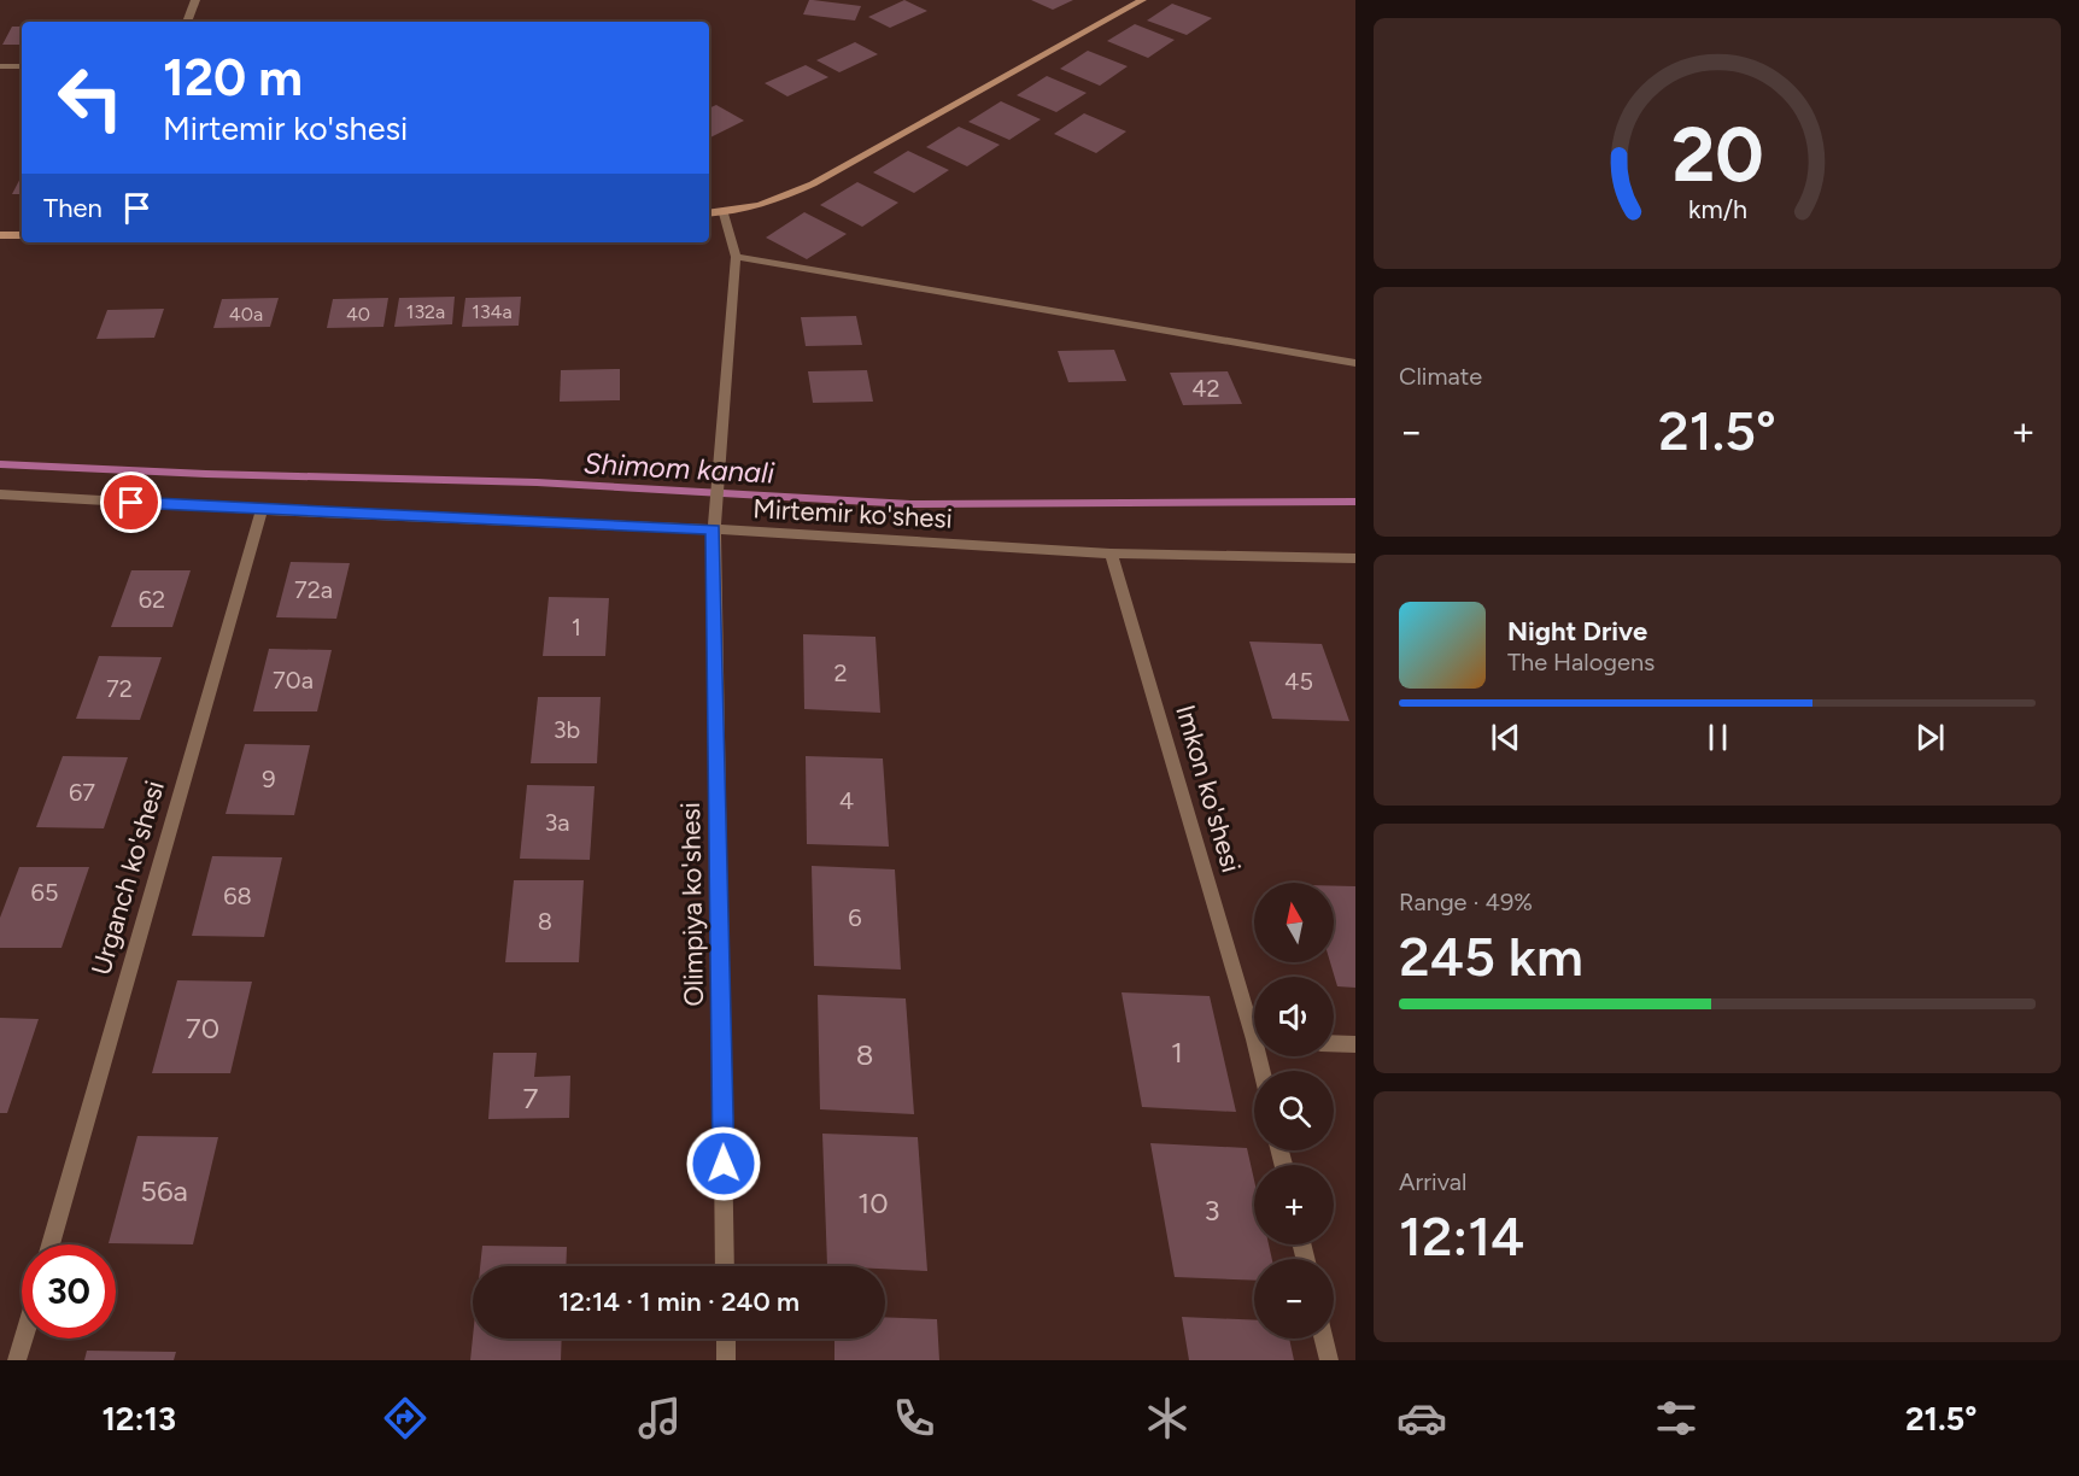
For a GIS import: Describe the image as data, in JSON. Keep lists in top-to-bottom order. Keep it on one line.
{"streets":{"street":["Mirtemir ko'shesi","Imkon ko'shesi","Urganch ko'shesi","Olimpiya ko'shesi"]},"crossings":[["Mirtemir ko'shesi","Imkon ko'shesi"],["Mirtemir ko'shesi","Urganch ko'shesi"],["Mirtemir ko'shesi","Olimpiya ko'shesi"]],"water":["Shimom kanali"],"house_numbers":["132a","134a","40a","40","42","72a","62","1","2","70a","45","72","3b","9","67","4","3a","65","68","6","8","70","1","8","7","56a","10","3"],"north":"top","page":{"turn":["120 m","Mirtemir ko'shesi"],"then":"Then","tile":["Climate",["Range · 49%","245 km"],["Arrival","12:14"]],"heat":["−","21.5°","+"],"song":["Night Drive","The Halogens"],"map_buttons":["+","−"],"limit":"30","trip":"12:14 · 1 min · 240 m","tabs":["12:13","21.5°"],"gauge":["20","km/h"]}}
